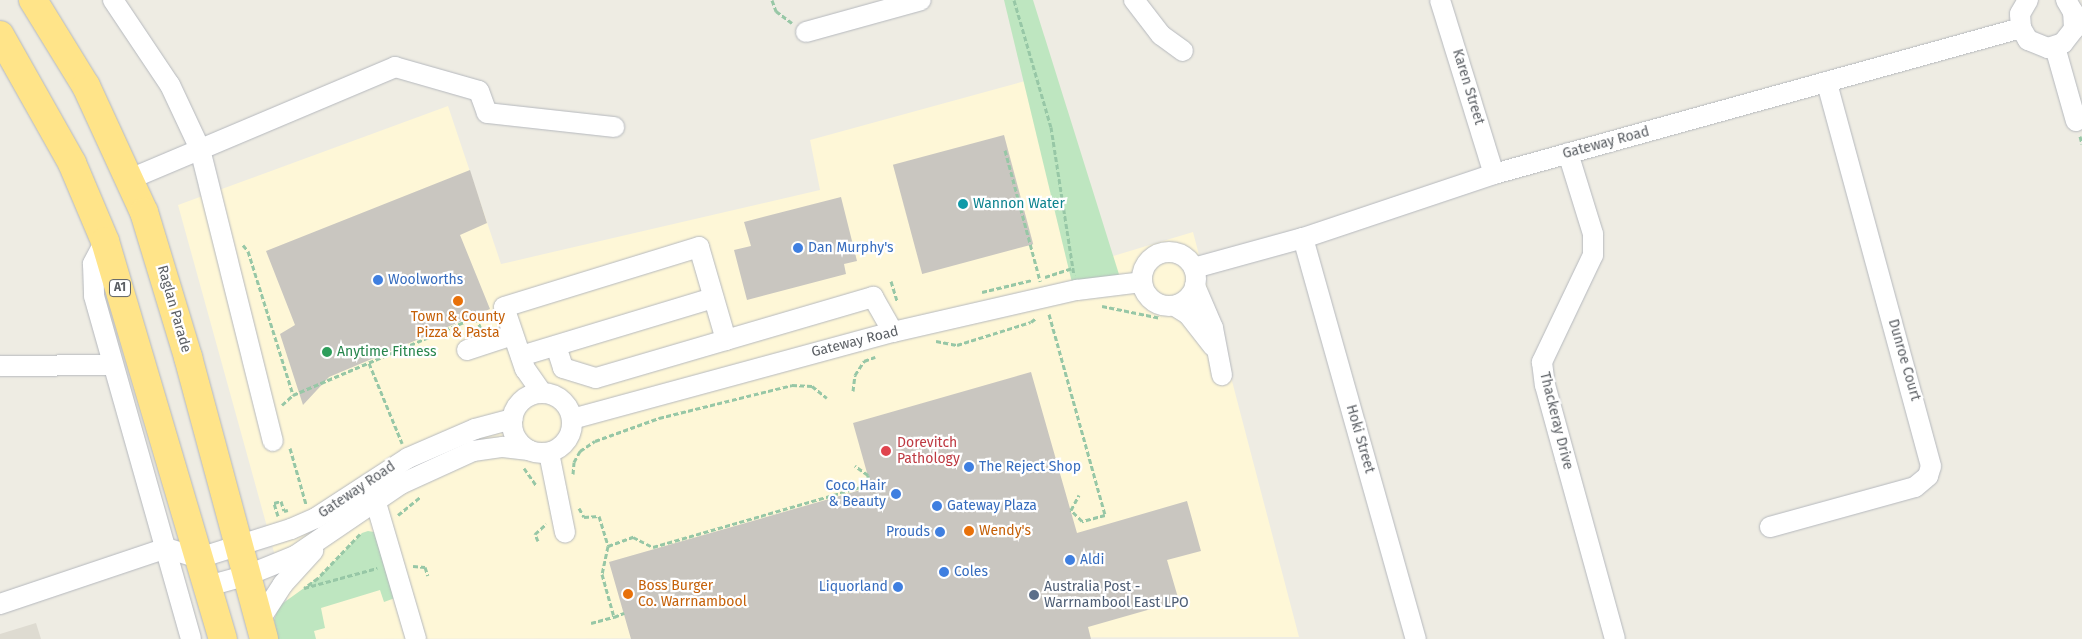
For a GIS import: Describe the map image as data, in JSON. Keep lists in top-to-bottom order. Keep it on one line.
{"streets":{"highway":["A1","Raglan Parade"],"street":["Karen Street","Gateway Road","Dunroe Court","Thackeray Drive","Hoki Street"]},"crossings":[["Karen Street","Gateway Road"],["Gateway Road","A1"],["Gateway Road","Raglan Parade"],["Gateway Road","Dunroe Court"],["Gateway Road","Thackeray Drive"],["Gateway Road","Hoki Street"]],"places":["Wannon Water","Dan Murphy's","Woolworths","Town & County Pizza & Pasta","Anytime Fitness","Dorevitch Pathology","The Reject Shop","Coco Hair & Beauty","Gateway Plaza","Wendy's","Prouds","Aldi","Coles","Liquorland","Boss Burger Co. Warrnambool","Australia Post - Warrnambool East LPO"]}
